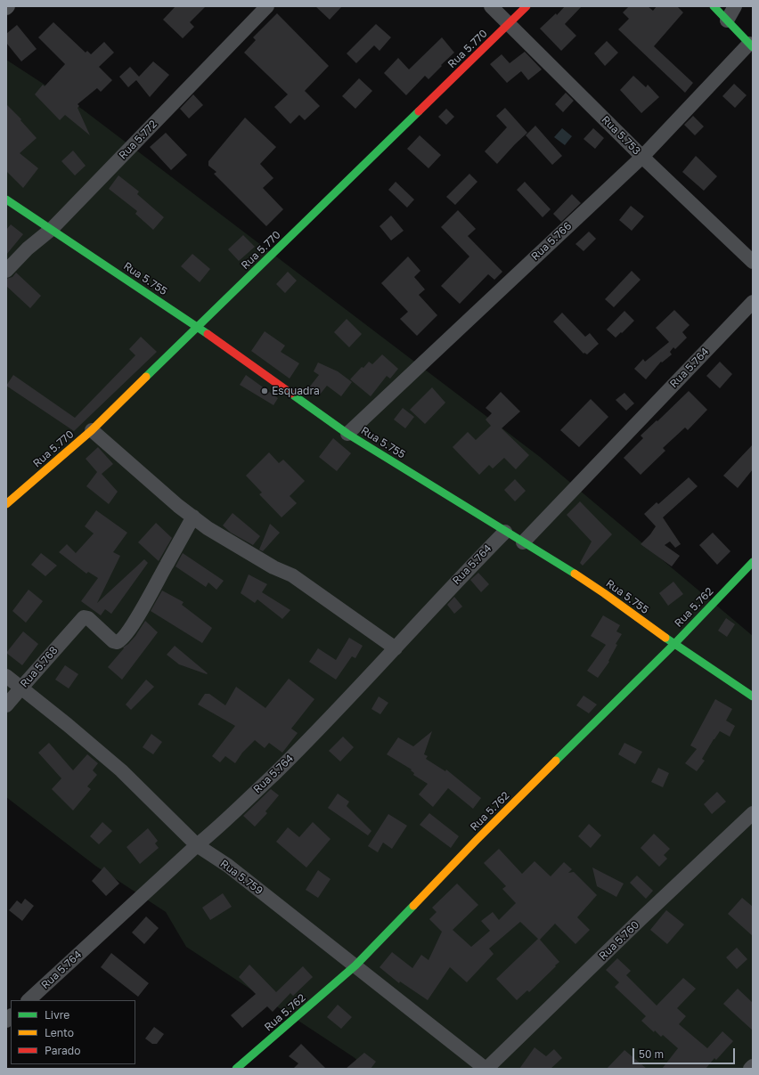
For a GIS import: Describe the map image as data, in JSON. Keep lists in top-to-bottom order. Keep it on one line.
{"streets":{"street":["Rua 5.770","Rua 5.753","Rua 5.772","Rua 5.766","Rua 5.755","Rua 5.764","Rua 5.762","Rua 5.768","Rua 5.759","Rua 5.760"]},"crossings":[["Rua 5.770","Rua 5.753"],["Rua 5.770","Rua 5.755"],["Rua 5.753","Rua 5.766"],["Rua 5.772","Rua 5.755"],["Rua 5.766","Rua 5.755"],["Rua 5.755","Rua 5.764"],["Rua 5.755","Rua 5.762"],["Rua 5.764","Rua 5.759"],["Rua 5.762","Rua 5.759"],["Rua 5.768","Rua 5.759"],["Rua 5.759","Rua 5.760"]],"places":["Esquadra"],"legend":["Livre","Lento","Parado"],"scale_bar":"50 m"}
